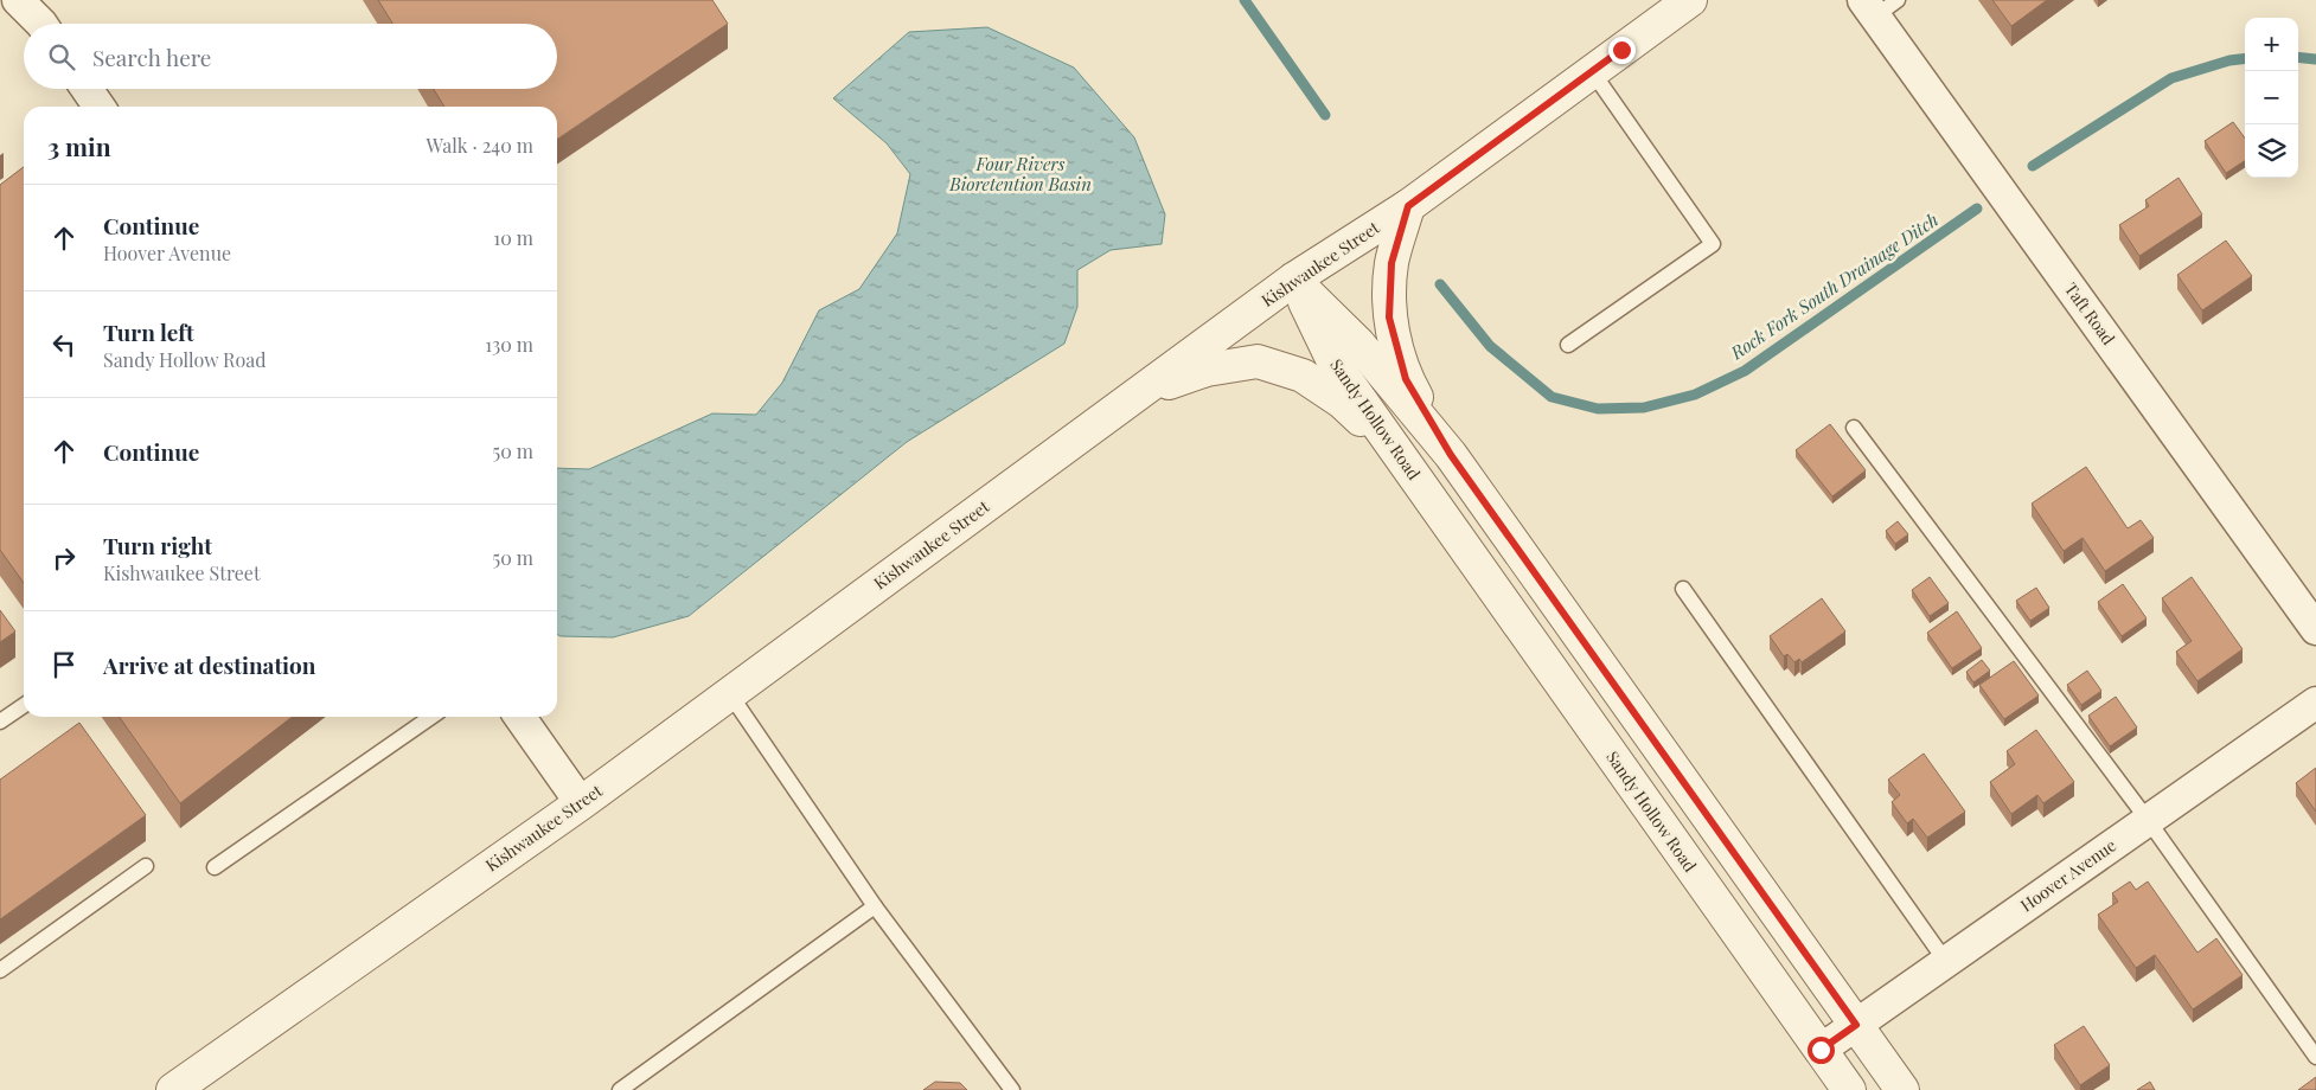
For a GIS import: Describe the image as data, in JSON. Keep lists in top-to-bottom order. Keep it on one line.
{"streets":{"street":["Kishwaukee Street","Taft Road","Sandy Hollow Road","Hoover Avenue"]},"crossings":[["Kishwaukee Street","Sandy Hollow Road"],["Sandy Hollow Road","Hoover Avenue"]],"water":["Four Rivers Bioretention Basin","Rock Fork South Drainage Ditch"],"page":{"map_buttons":["+","−"],"search":"Search here","heading":["3 min","Walk · 240 m"],"list":[["Continue","Hoover Avenue","10 m"],["Turn left","Sandy Hollow Road","130 m"],["Continue","50 m"],["Turn right","Kishwaukee Street","50 m"],"Arrive at destination"]}}
